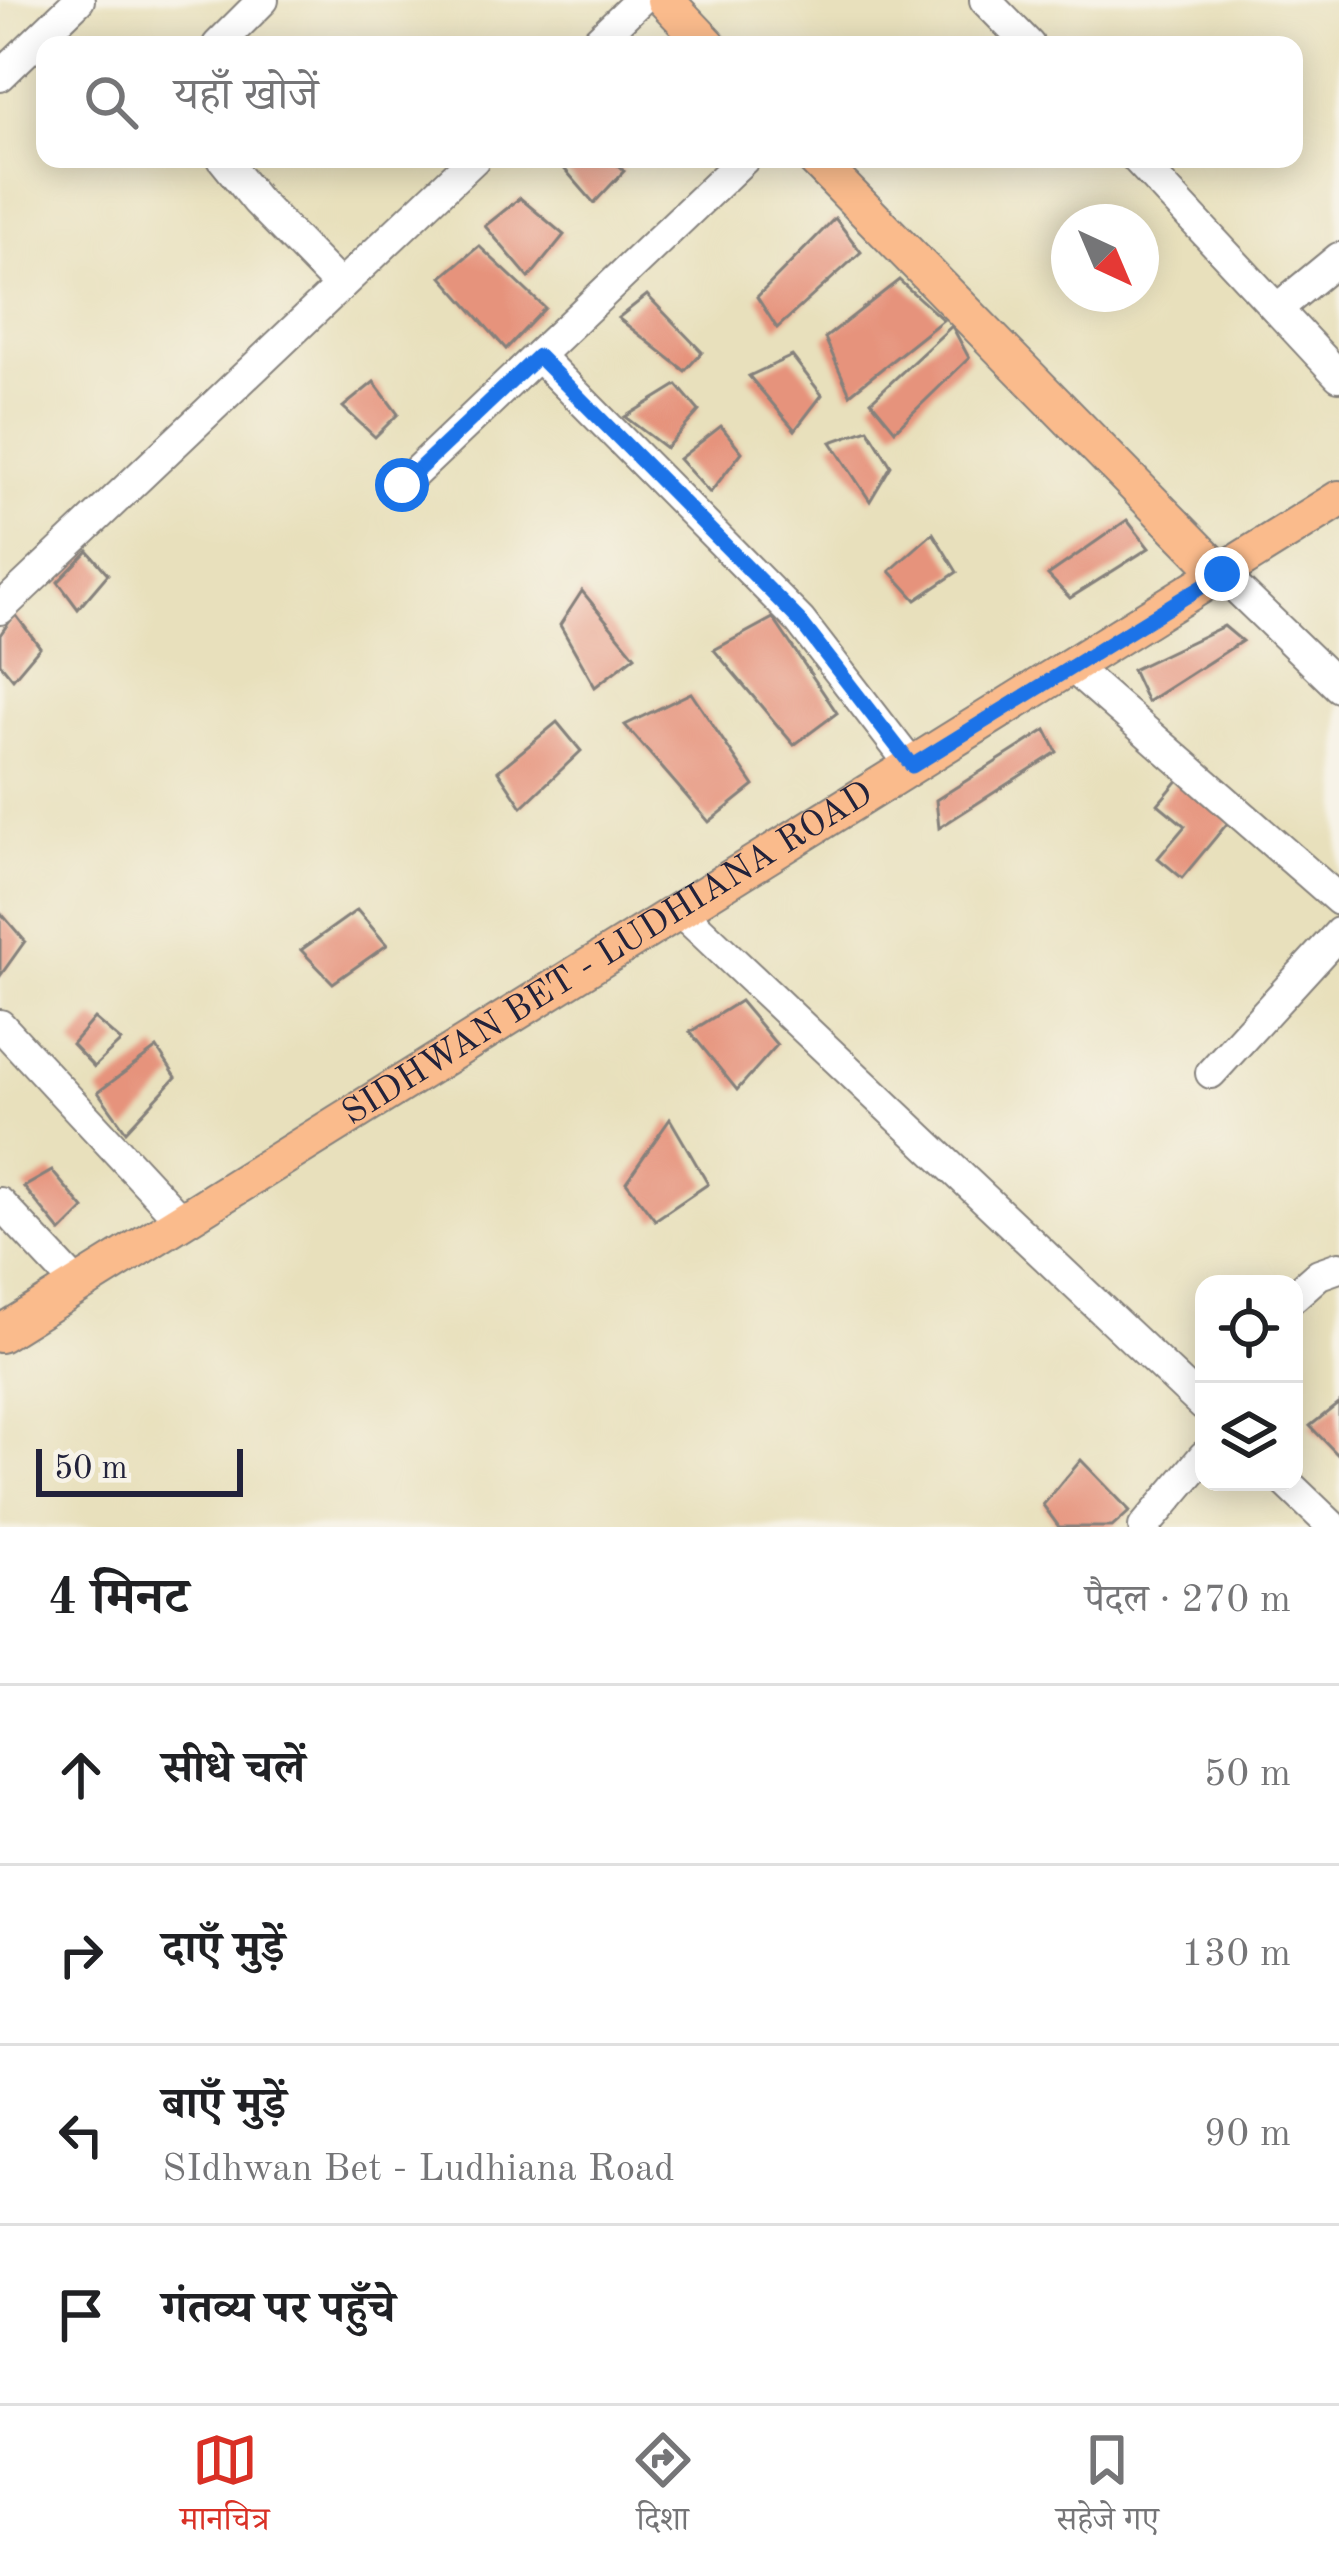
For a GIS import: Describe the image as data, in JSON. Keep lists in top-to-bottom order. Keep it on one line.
{"streets":{"main road":["SIDHWAN BET - LUDHIANA ROAD"]},"scale_bar":"50 m","north":"bottom right","page":{"search":"यहाँ खोजें","scale":"50 m","heading":["4 मिनट","पैदल · 270 m"],"list":[["सीधे चलें","50 m"],["दाएँ मुड़ें","130 m"],["बाएँ मुड़ें","SIdhwan Bet - Ludhiana Road","90 m"],"गंतव्य पर पहुँचे"],"nav":["मानचित्र","दिशा","सहेजे गए"]}}
